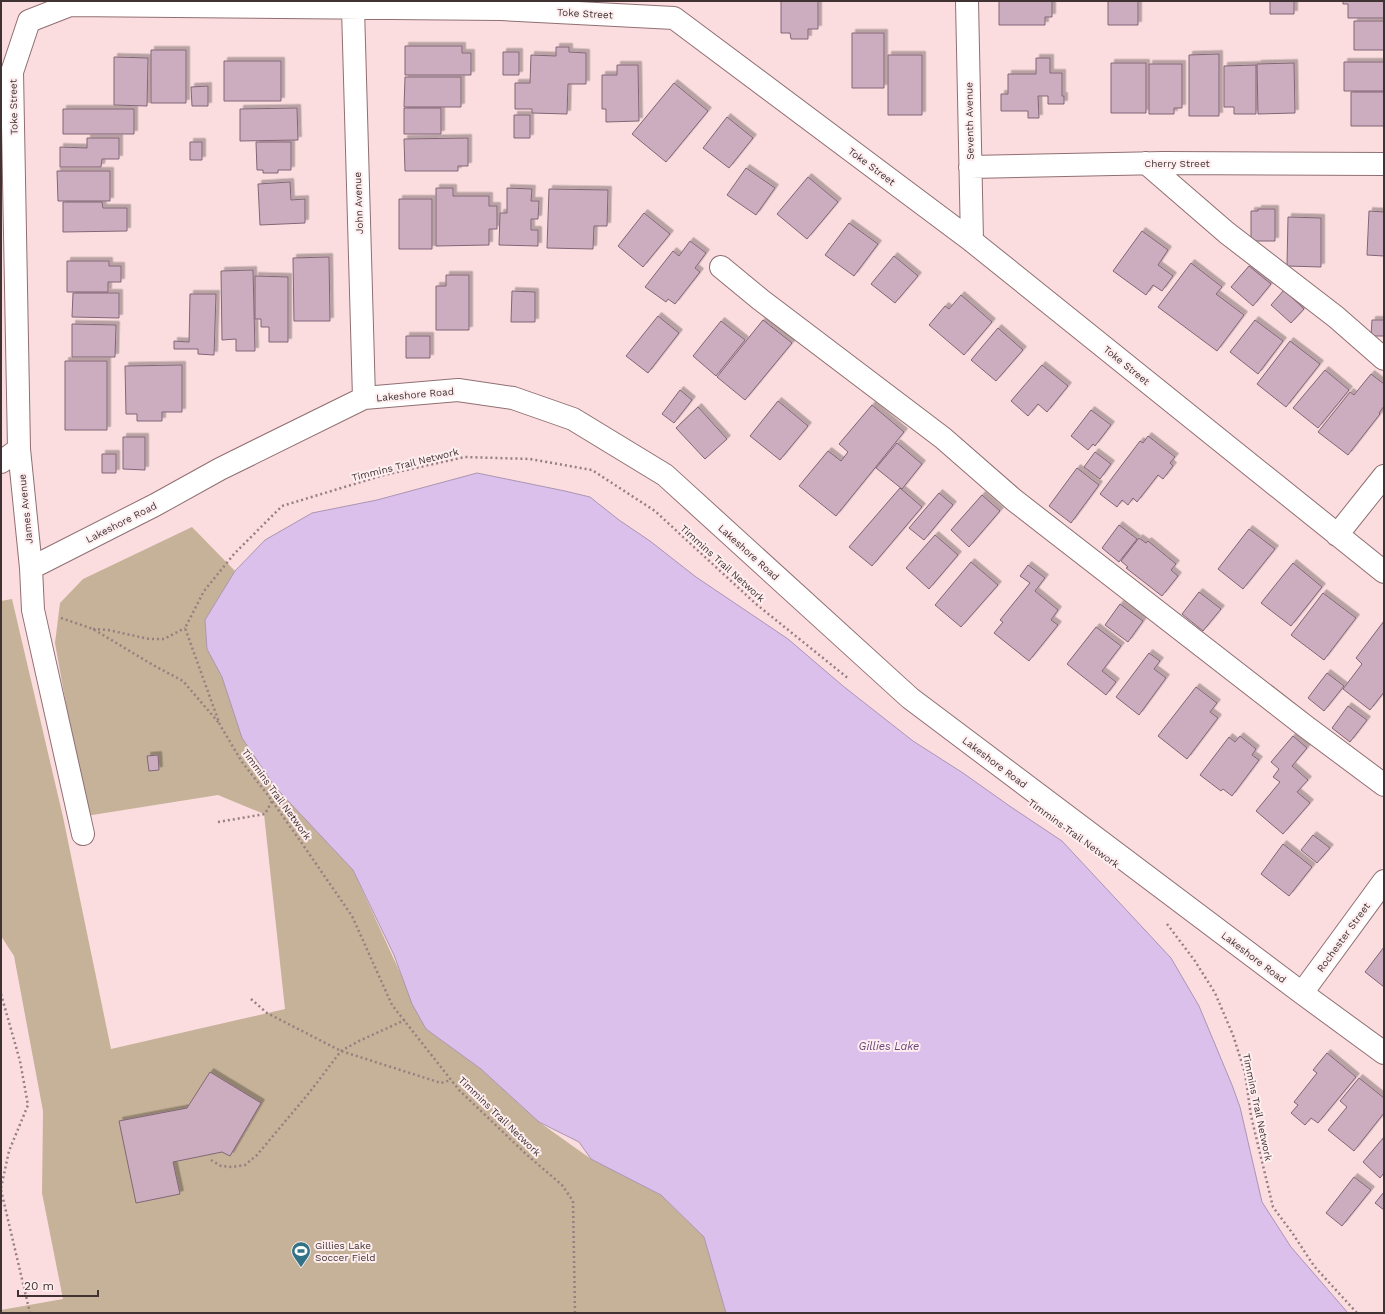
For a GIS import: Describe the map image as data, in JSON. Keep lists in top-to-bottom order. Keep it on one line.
{"streets":{"street":["Toke Street","Seventh Avenue","Cherry Street","John Avenue","Lakeshore Road","James Avenue","Rochester Street"],"path":["Timmins Trail Network"]},"crossings":[["Toke Street","Seventh Avenue"],["Toke Street","John Avenue"],["Toke Street","James Avenue"],["Seventh Avenue","Cherry Street"],["John Avenue","Lakeshore Road"],["Lakeshore Road","James Avenue"],["Lakeshore Road","Rochester Street"]],"water":["Gillies Lake"],"places":{"sports":["Gillies Lake Soccer Field"]},"scale_bar":"20 m"}
